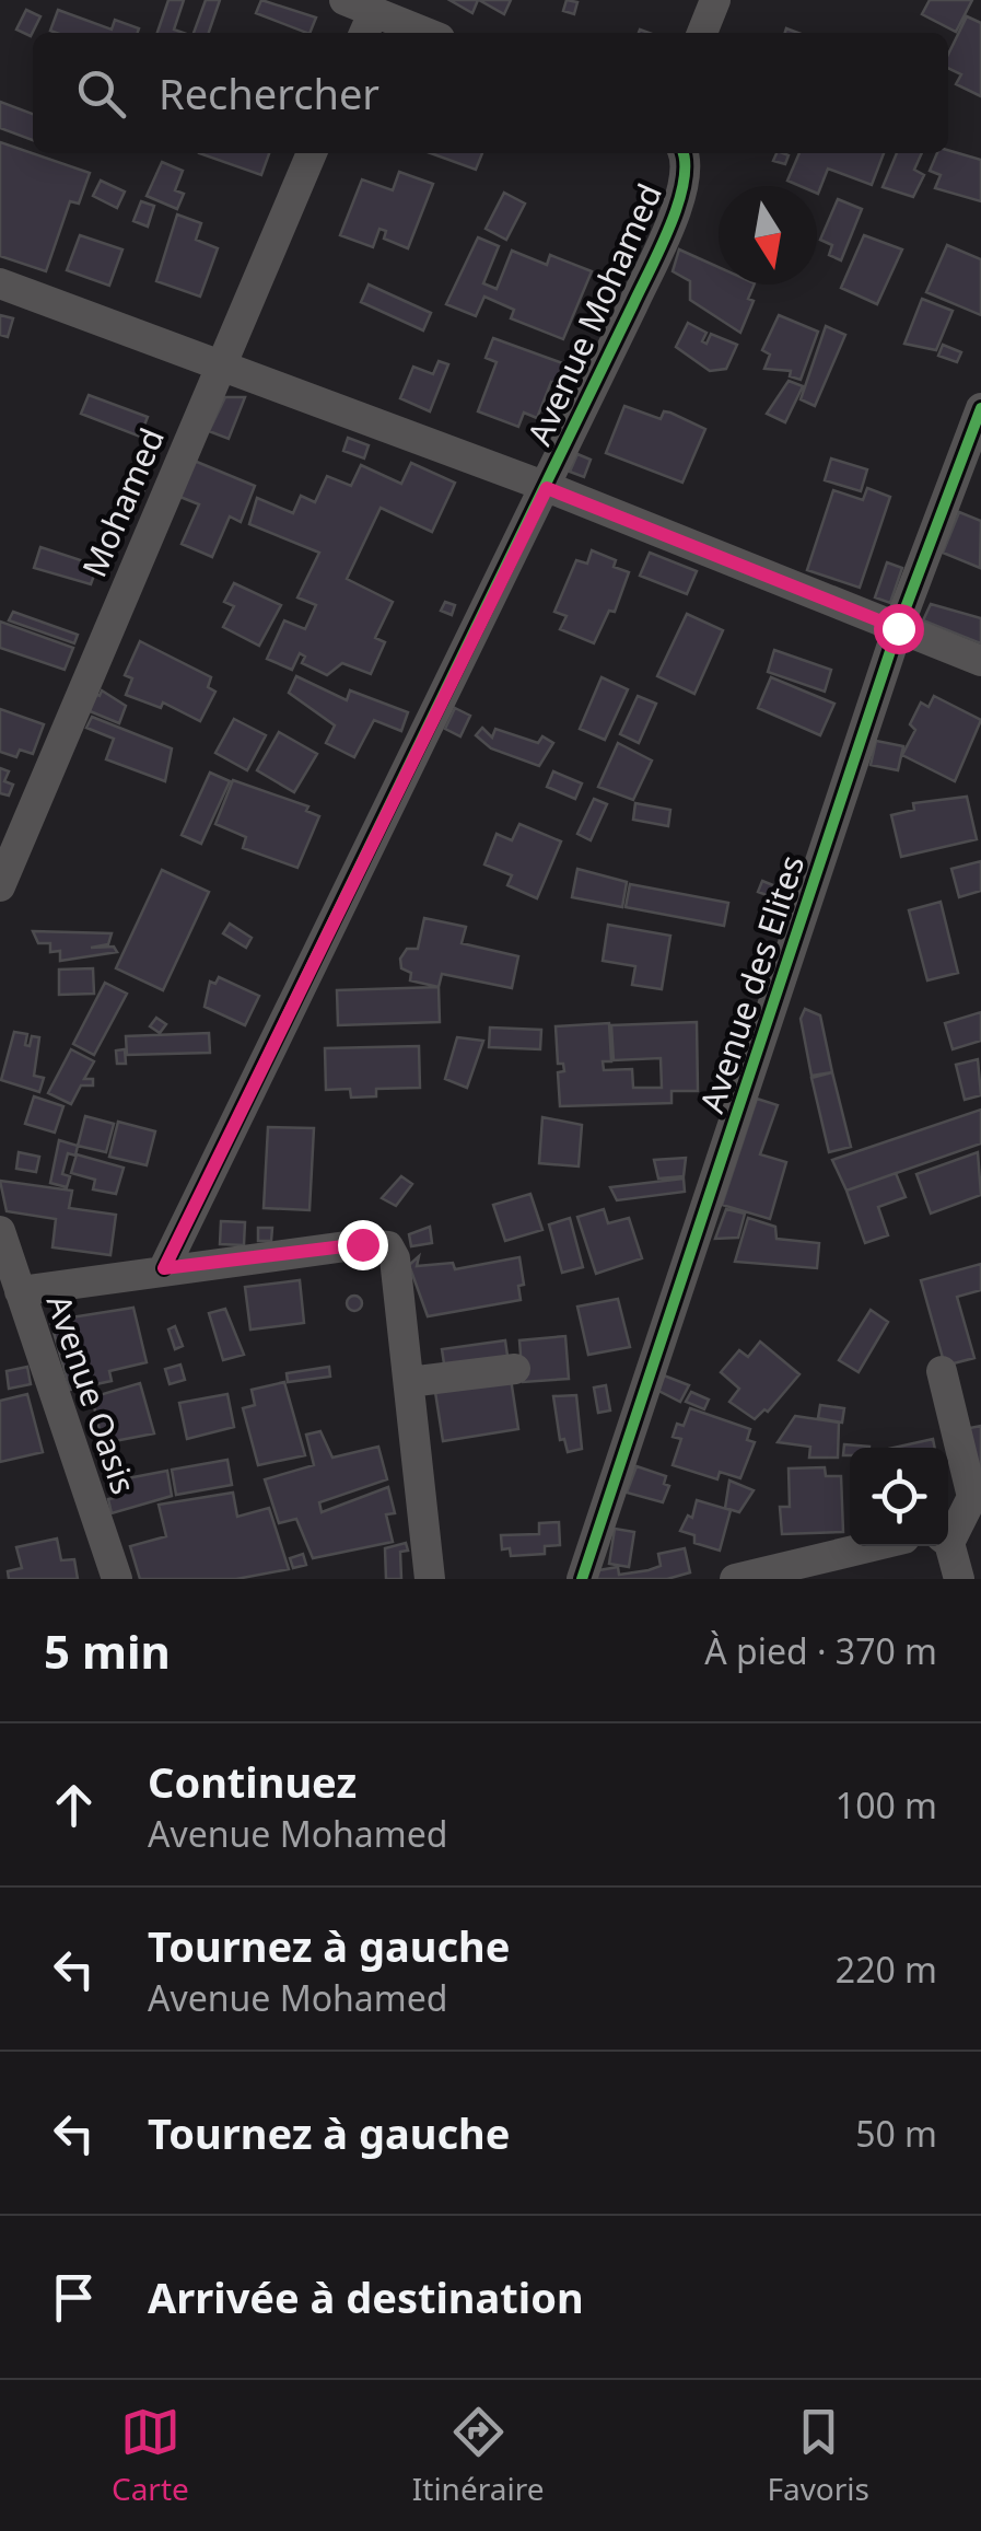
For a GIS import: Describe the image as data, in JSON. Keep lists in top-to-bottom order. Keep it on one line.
{"streets":{"street":["Avenue Mohamed","Mohamed","Avenue des Elites","Avenue Oasis"]},"crossings":[["Avenue Mohamed","Mohamed"],["Avenue Mohamed","Avenue des Elites"]],"north":"bottom","page":{"search":"Rechercher","heading":["5 min","À pied · 370 m"],"list":[["Continuez","Avenue Mohamed","100 m"],["Tournez à gauche","Avenue Mohamed","220 m"],["Tournez à gauche","50 m"],"Arrivée à destination"],"nav":["Carte","Itinéraire","Favoris"]}}
